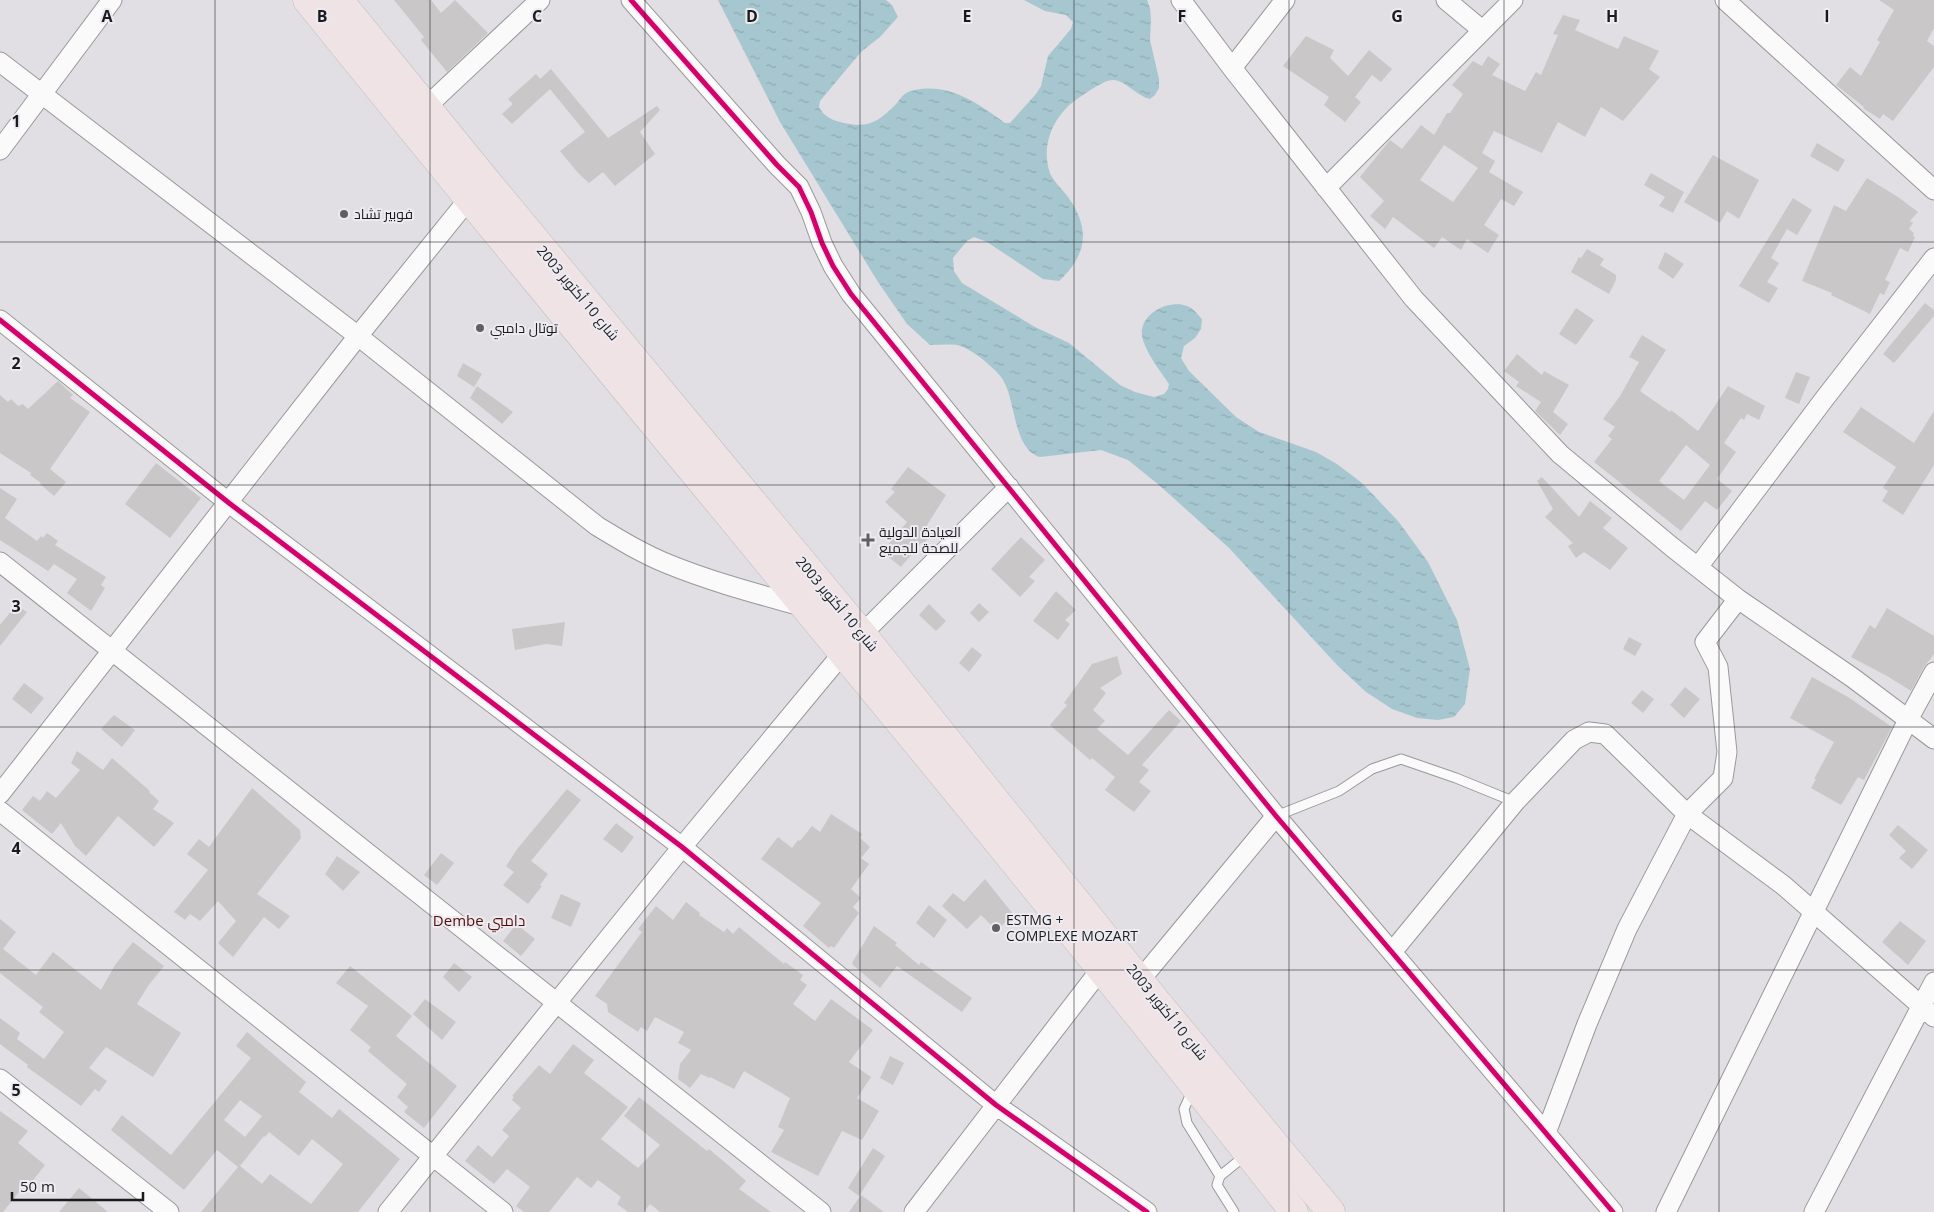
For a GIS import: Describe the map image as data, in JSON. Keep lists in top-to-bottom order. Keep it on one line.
{"streets":{"highway":["شارع 10 أكتوبر 2003"]},"districts":["Dembe دامبي"],"places":{"other":["فوبير تشاد","توتال دامبي","ESTMG + COMPLEXE MOZART"],"health":["العيادة الدولية للصحة للجميع"]},"scale_bar":"50 m","grid":{"columns":["A","B","C","D","E","F","G","H","I"],"rows":["1","2","3","4","5"]}}
